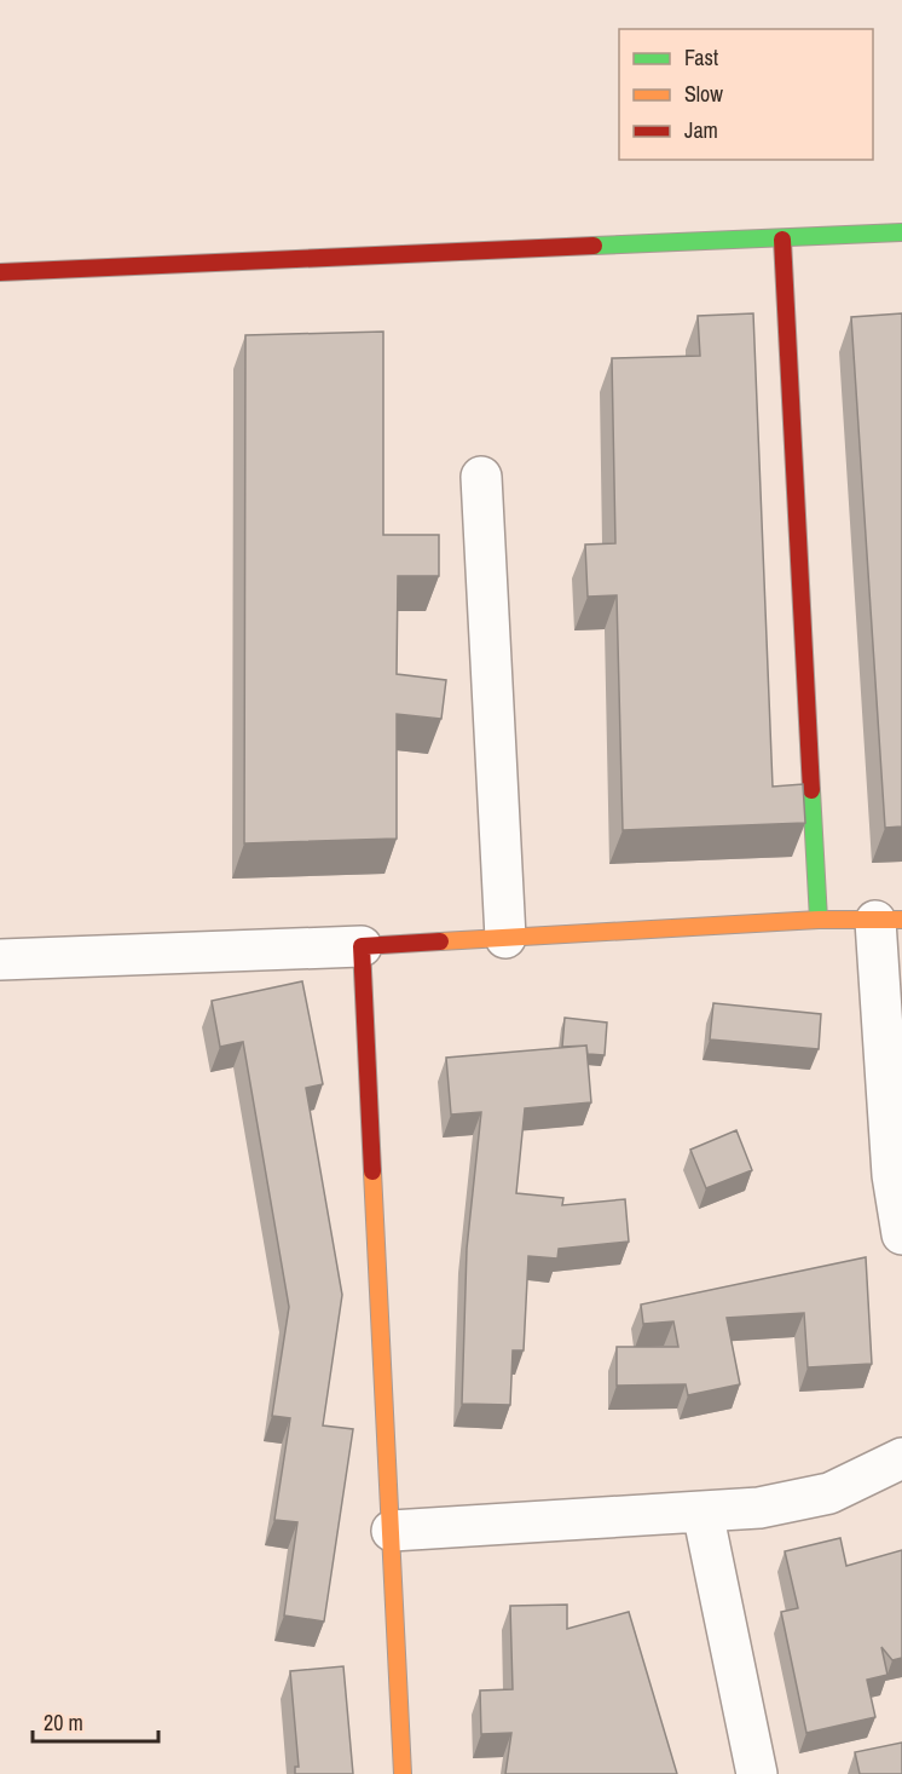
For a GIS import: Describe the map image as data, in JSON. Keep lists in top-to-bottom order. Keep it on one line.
{"legend":["Fast","Slow","Jam"],"scale_bar":"20 m"}
